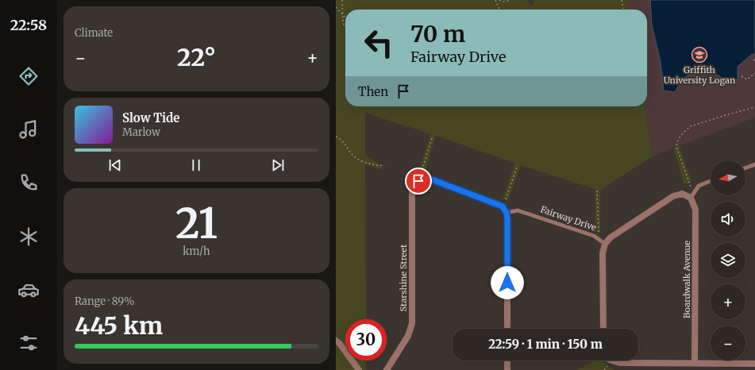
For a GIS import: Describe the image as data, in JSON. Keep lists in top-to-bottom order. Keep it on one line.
{"streets":{"street":["Starshine Street","Boardwalk Avenue"],"lane":["Fairway Drive"]},"places":{"school or university":["Griffith University Logan"]},"north":"left","page":{"tabs":"22:58","tile":["Climate",["21","km/h"],["Range · 89%","445 km"]],"turn":["70 m","Fairway Drive"],"heat":["−","22°","+"],"then":"Then","song":["Slow Tide","Marlow"],"map_buttons":["+","−"],"limit":"30","trip":"22:59 · 1 min · 150 m"}}
